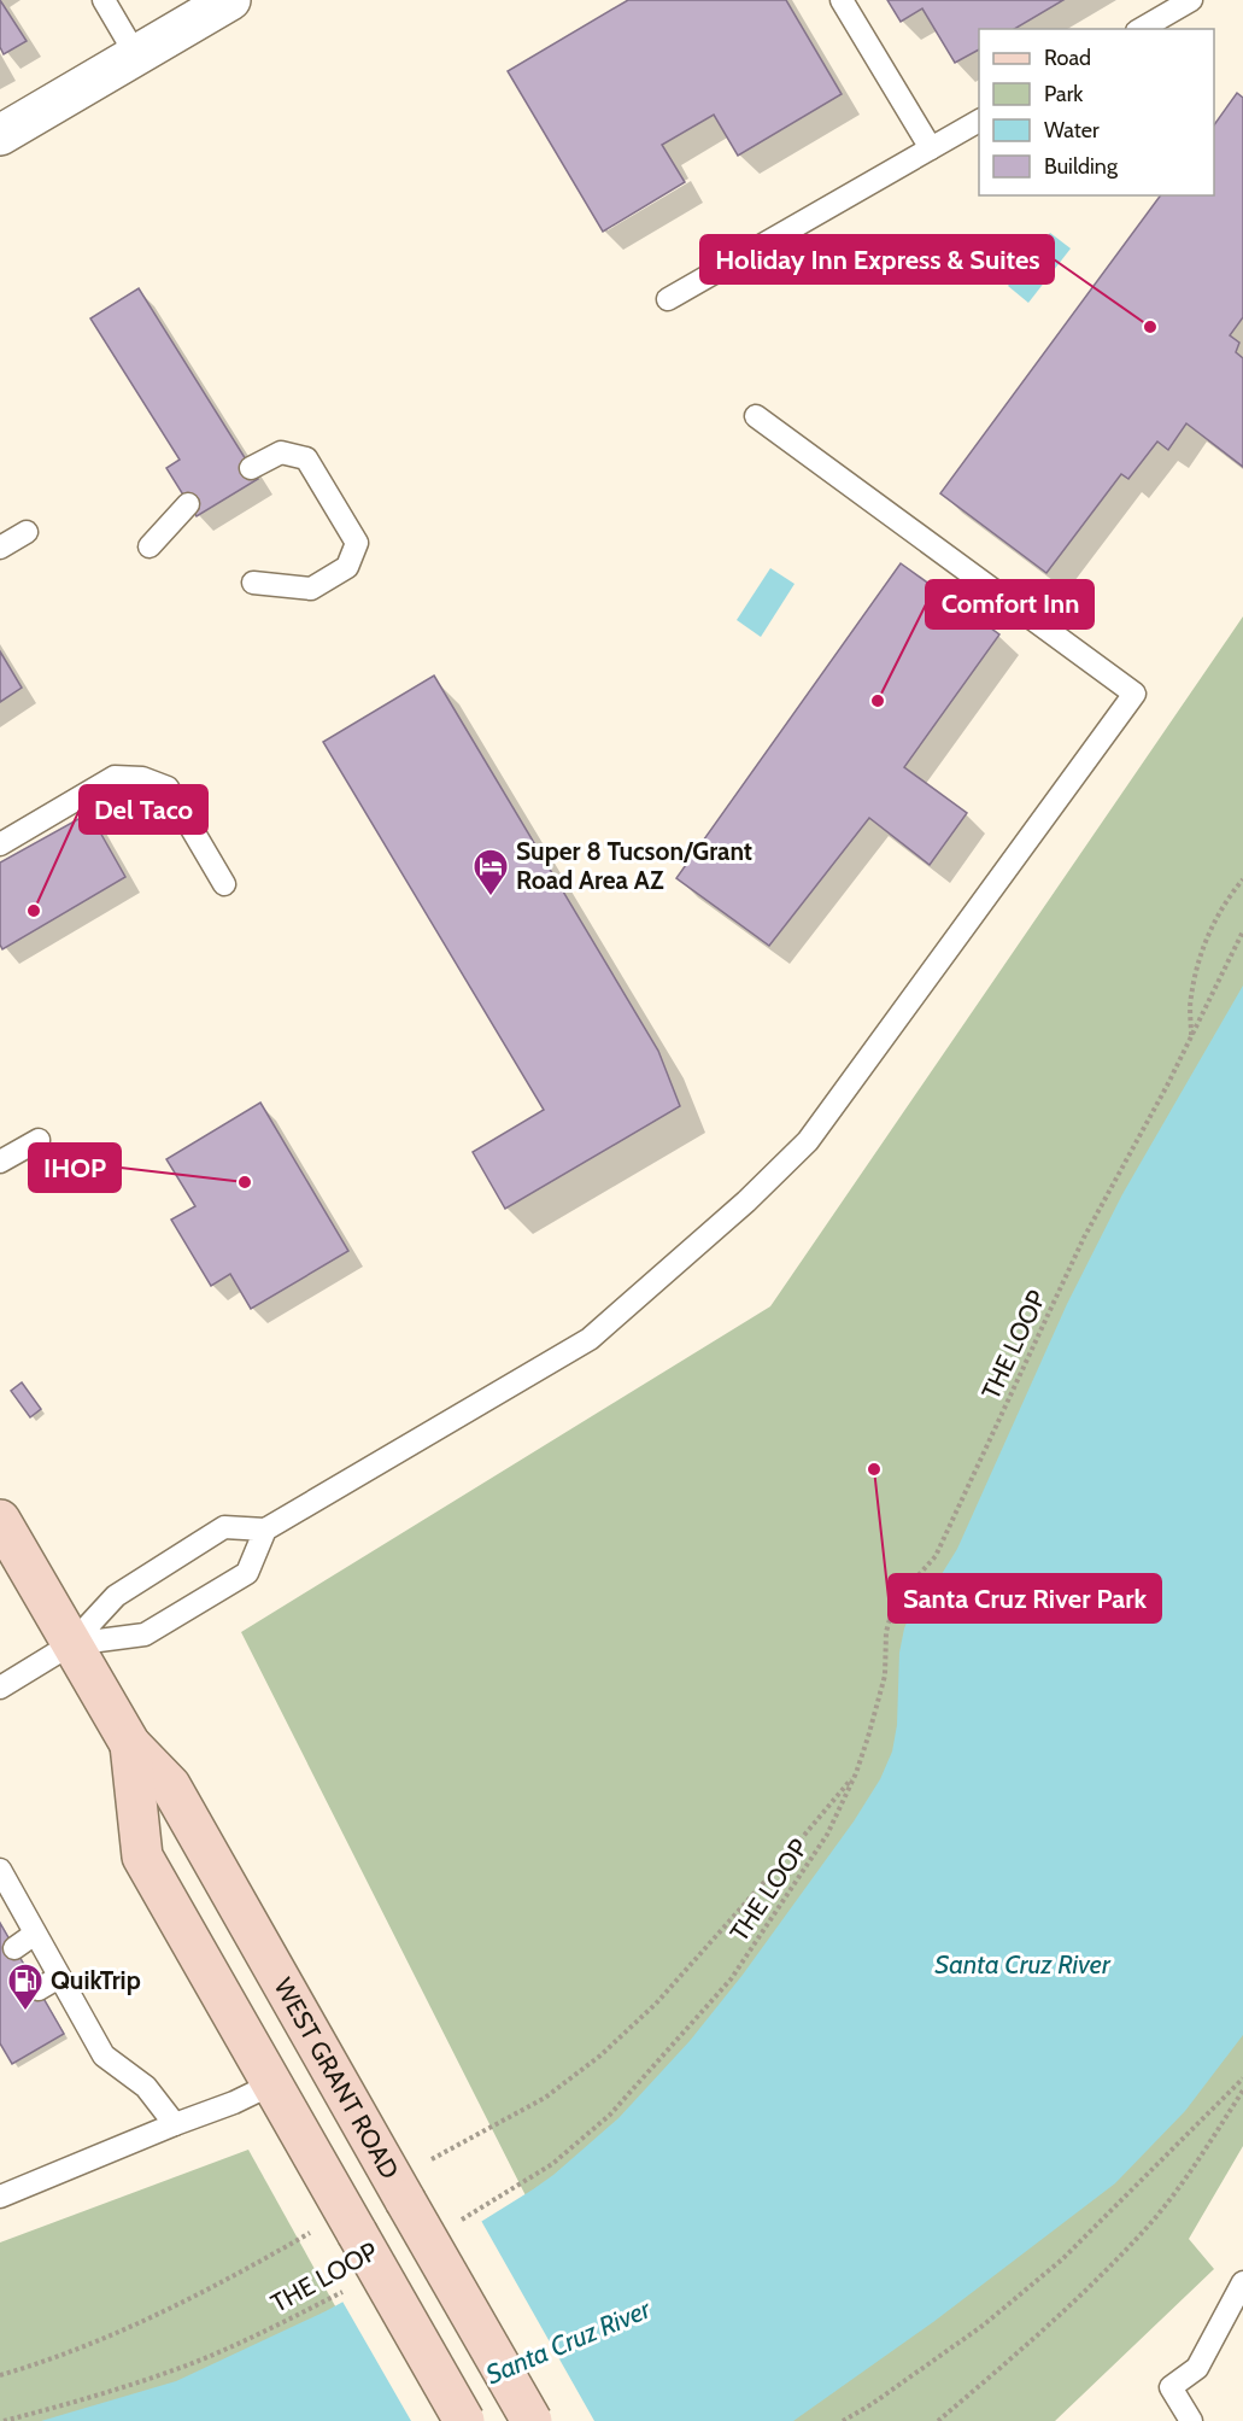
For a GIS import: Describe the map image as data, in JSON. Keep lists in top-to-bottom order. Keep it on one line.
{"streets":{"main road":["WEST GRANT ROAD"],"path":["THE LOOP"]},"water":["Santa Cruz River"],"places":{"other":["Holiday Inn Express & Suites","Comfort Inn","Del Taco","IHOP","Santa Cruz River Park"],"hotel":["Super 8 Tucson/Grant Road Area AZ"],"fuel station":["QuikTrip"]},"legend":["Road","Park","Water","Building"]}
